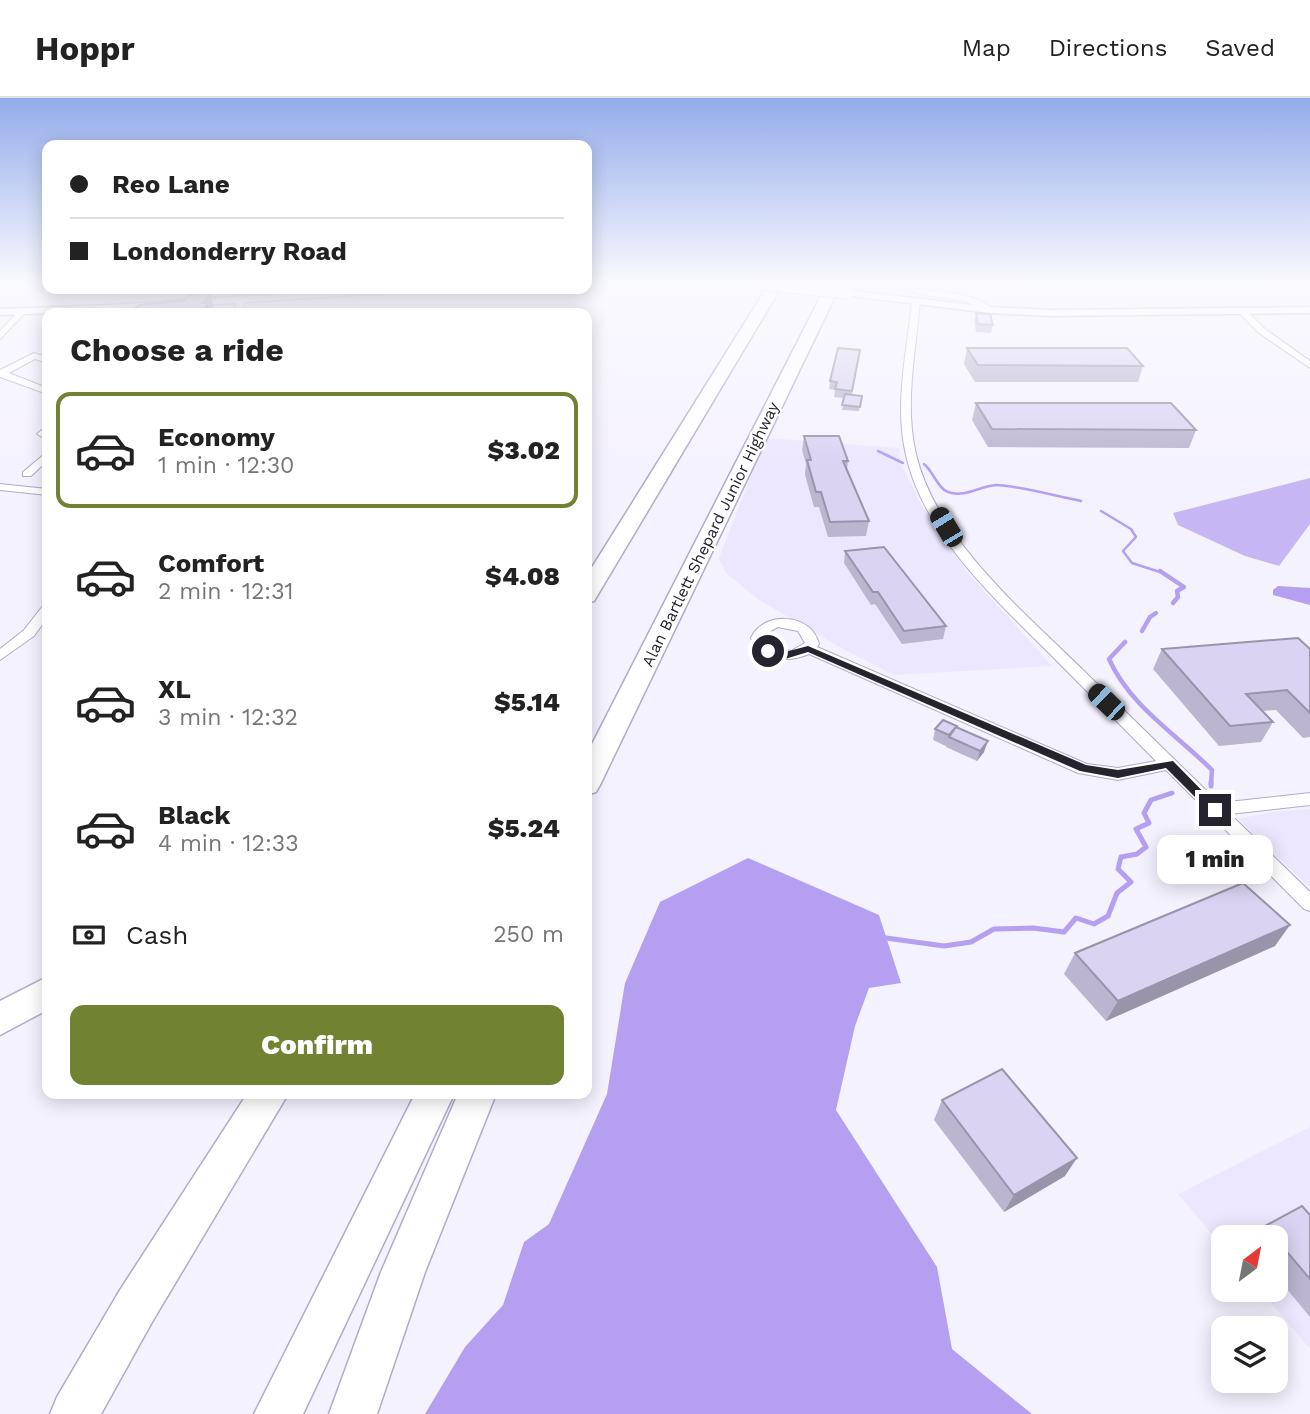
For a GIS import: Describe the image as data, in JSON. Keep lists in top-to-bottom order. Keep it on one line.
{"streets":{"highway":["Alan Bartlett Shepard Junior Highway"]},"north":"top right","page":{"header":"Hoppr","nav":["Map","Directions","Saved"],"banner":["Reo Lane","Londonderry Road"],"heading":"Choose a ride","list":[{"name":"Economy","note":"1 min · 12:30","value":"$3.02"},{"name":"Comfort","note":"2 min · 12:31","value":"$4.08"},{"name":"XL","note":"3 min · 12:32","value":"$5.14"},{"name":"Black","note":"4 min · 12:33","value":"$5.24"}],"bubble":"1 min","pay":["Cash","250 m"],"buttons":"Confirm"}}
